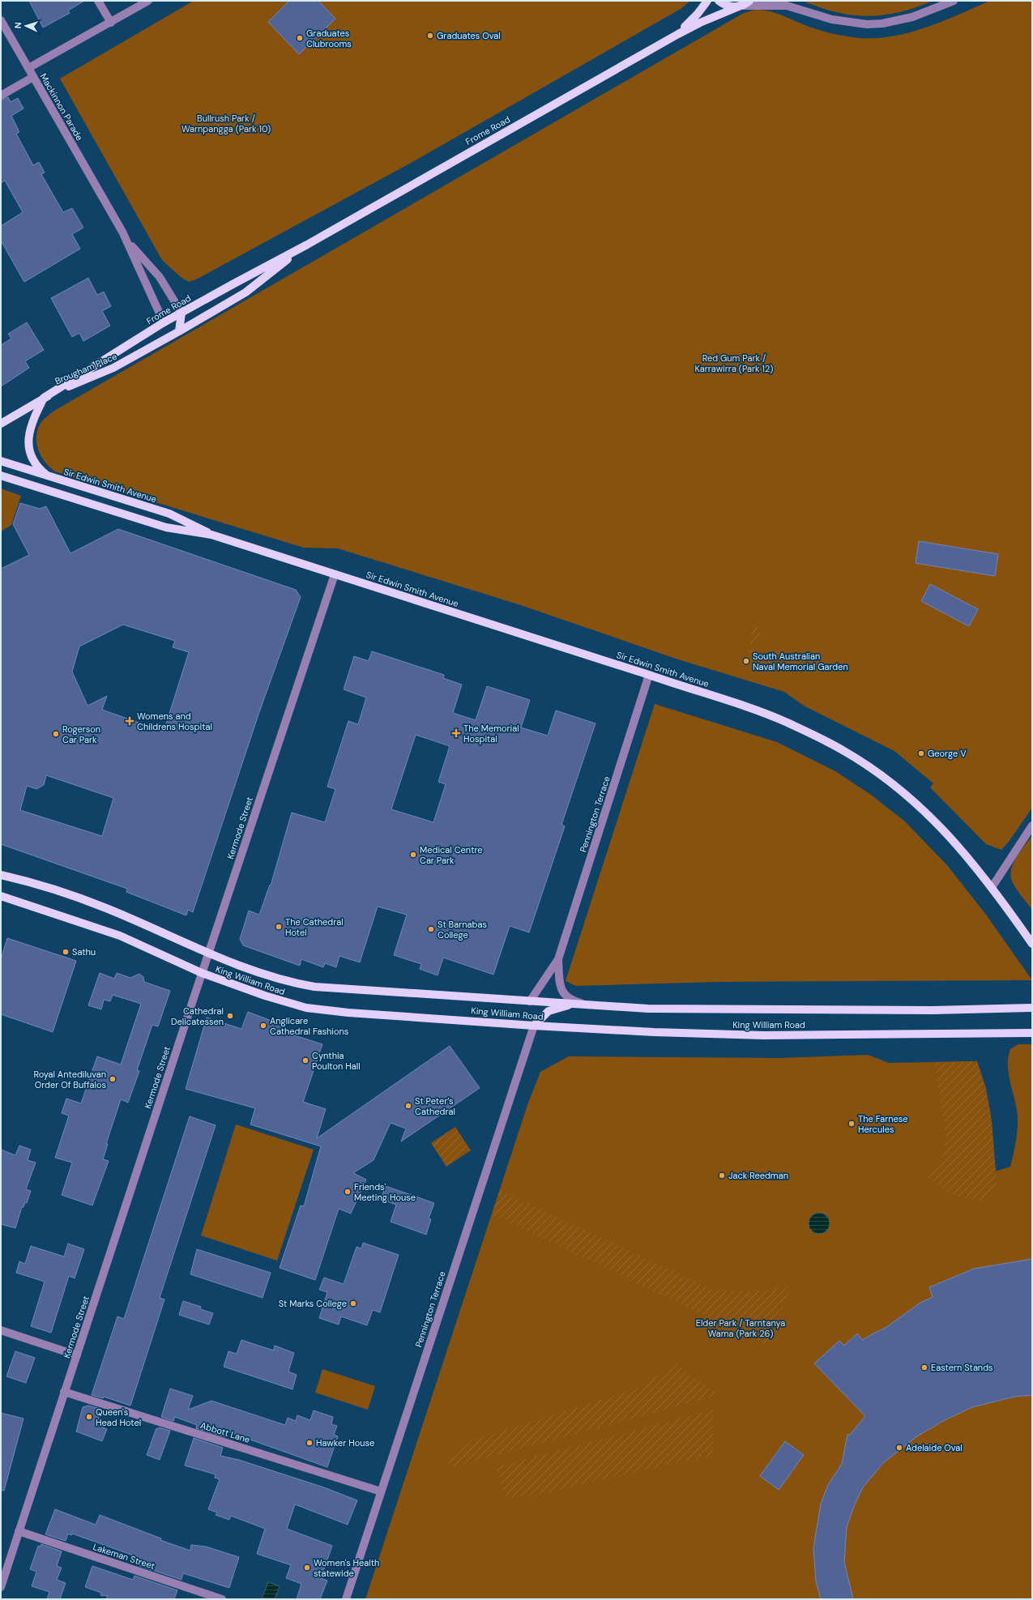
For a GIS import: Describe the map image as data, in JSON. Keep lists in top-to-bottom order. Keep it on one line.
{"streets":{"main road":["Frome Road","Brougham Place","Sir Edwin Smith Avenue","King William Road"],"street":["Mackinnon Parade","Pennington Terrace","Kermode Street","Abbott Lane","Lakeman Street"]},"crossings":[["Mackinnon Parade","Frome Road"],["Frome Road","Brougham Place"],["Sir Edwin Smith Avenue","Pennington Terrace"],["Sir Edwin Smith Avenue","Kermode Street"],["Pennington Terrace","King William Road"],["Pennington Terrace","Abbott Lane"],["Kermode Street","King William Road"],["Kermode Street","Abbott Lane"],["Kermode Street","Lakeman Street"]],"parks":["Bullrush Park / Warnpangga (Park 10)","Red Gum Park / Karrawirra (Park 12)","Elder Park / Tarntanya Wama (Park 26)"],"places":{"other":["Graduates Oval","Graduates Clubrooms","South Australian Naval Memorial Garden","Rogerson Car Park","George V","Medical Centre Car Park","The Cathedral Hotel","St Barnabas College","Sathu","Cathedral Delicatessen","Anglicare Cathedral Fashions","Cynthia Poulton Hall","Royal Antediluvan Order Of Buffalos","St Peter’s Cathedral","The Farnese Hercules","Jack Reedman","Friends' Meeting House","St Marks College","Eastern Stands","Queen's Head Hotel","Hawker House","Adelaide Oval","Women's Health statewide"],"health":["Womens and Childrens Hospital","The Memorial Hospital"]},"north":"left"}
